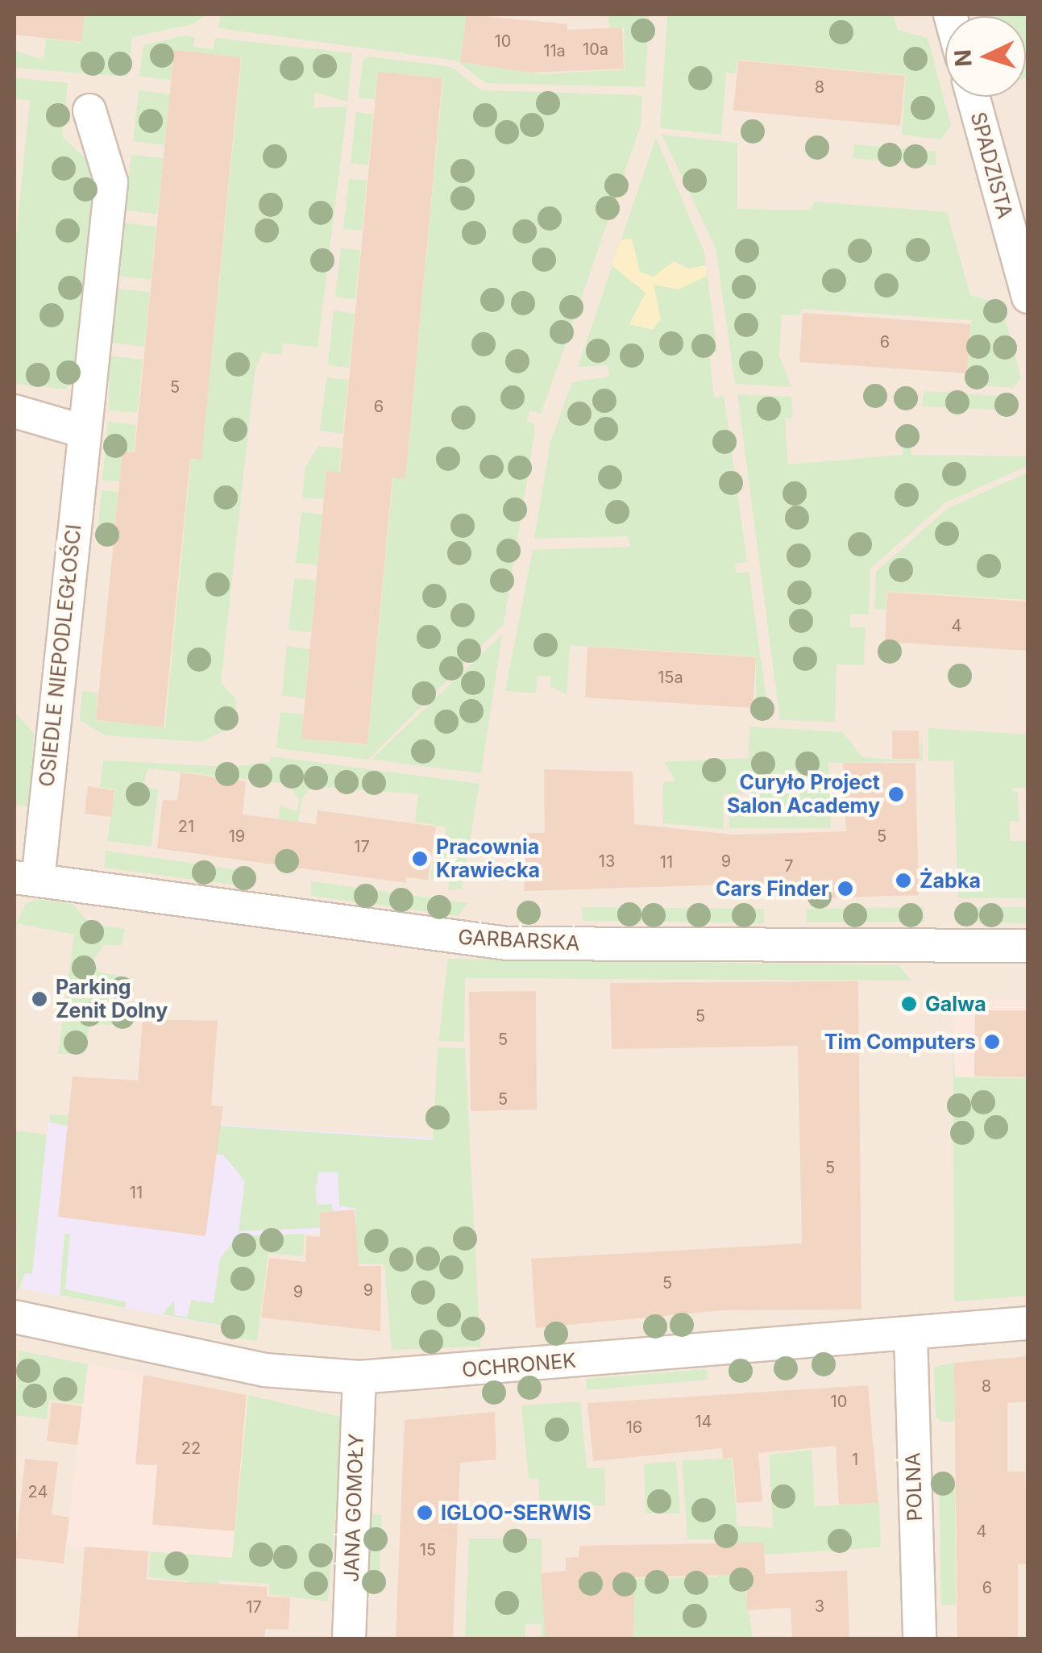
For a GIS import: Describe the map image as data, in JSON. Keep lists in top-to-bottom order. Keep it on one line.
{"streets":{"street":["SPADZISTA","OSIEDLE NIEPODLEGŁOŚCI","GARBARSKA","OCHRONEK","POLNA","JANA GOMOŁY"]},"crossings":[["OSIEDLE NIEPODLEGŁOŚCI","GARBARSKA"],["OCHRONEK","POLNA"],["OCHRONEK","JANA GOMOŁY"]],"places":["Curyło Project Salon Academy","Pracownia Krawiecka","Żabka","Cars Finder","Parking Zenit Dolny","Galwa","Tim Computers","IGLOO-SERWIS"],"house_numbers":["10","10a","11a","8","6","5","6","4","15a","21","19","5","17","13","9","11","7","5","5","5","5","11","5","9","9","8","10","14","16","22","1","24","4","15","6","3","17"],"north":"left"}
